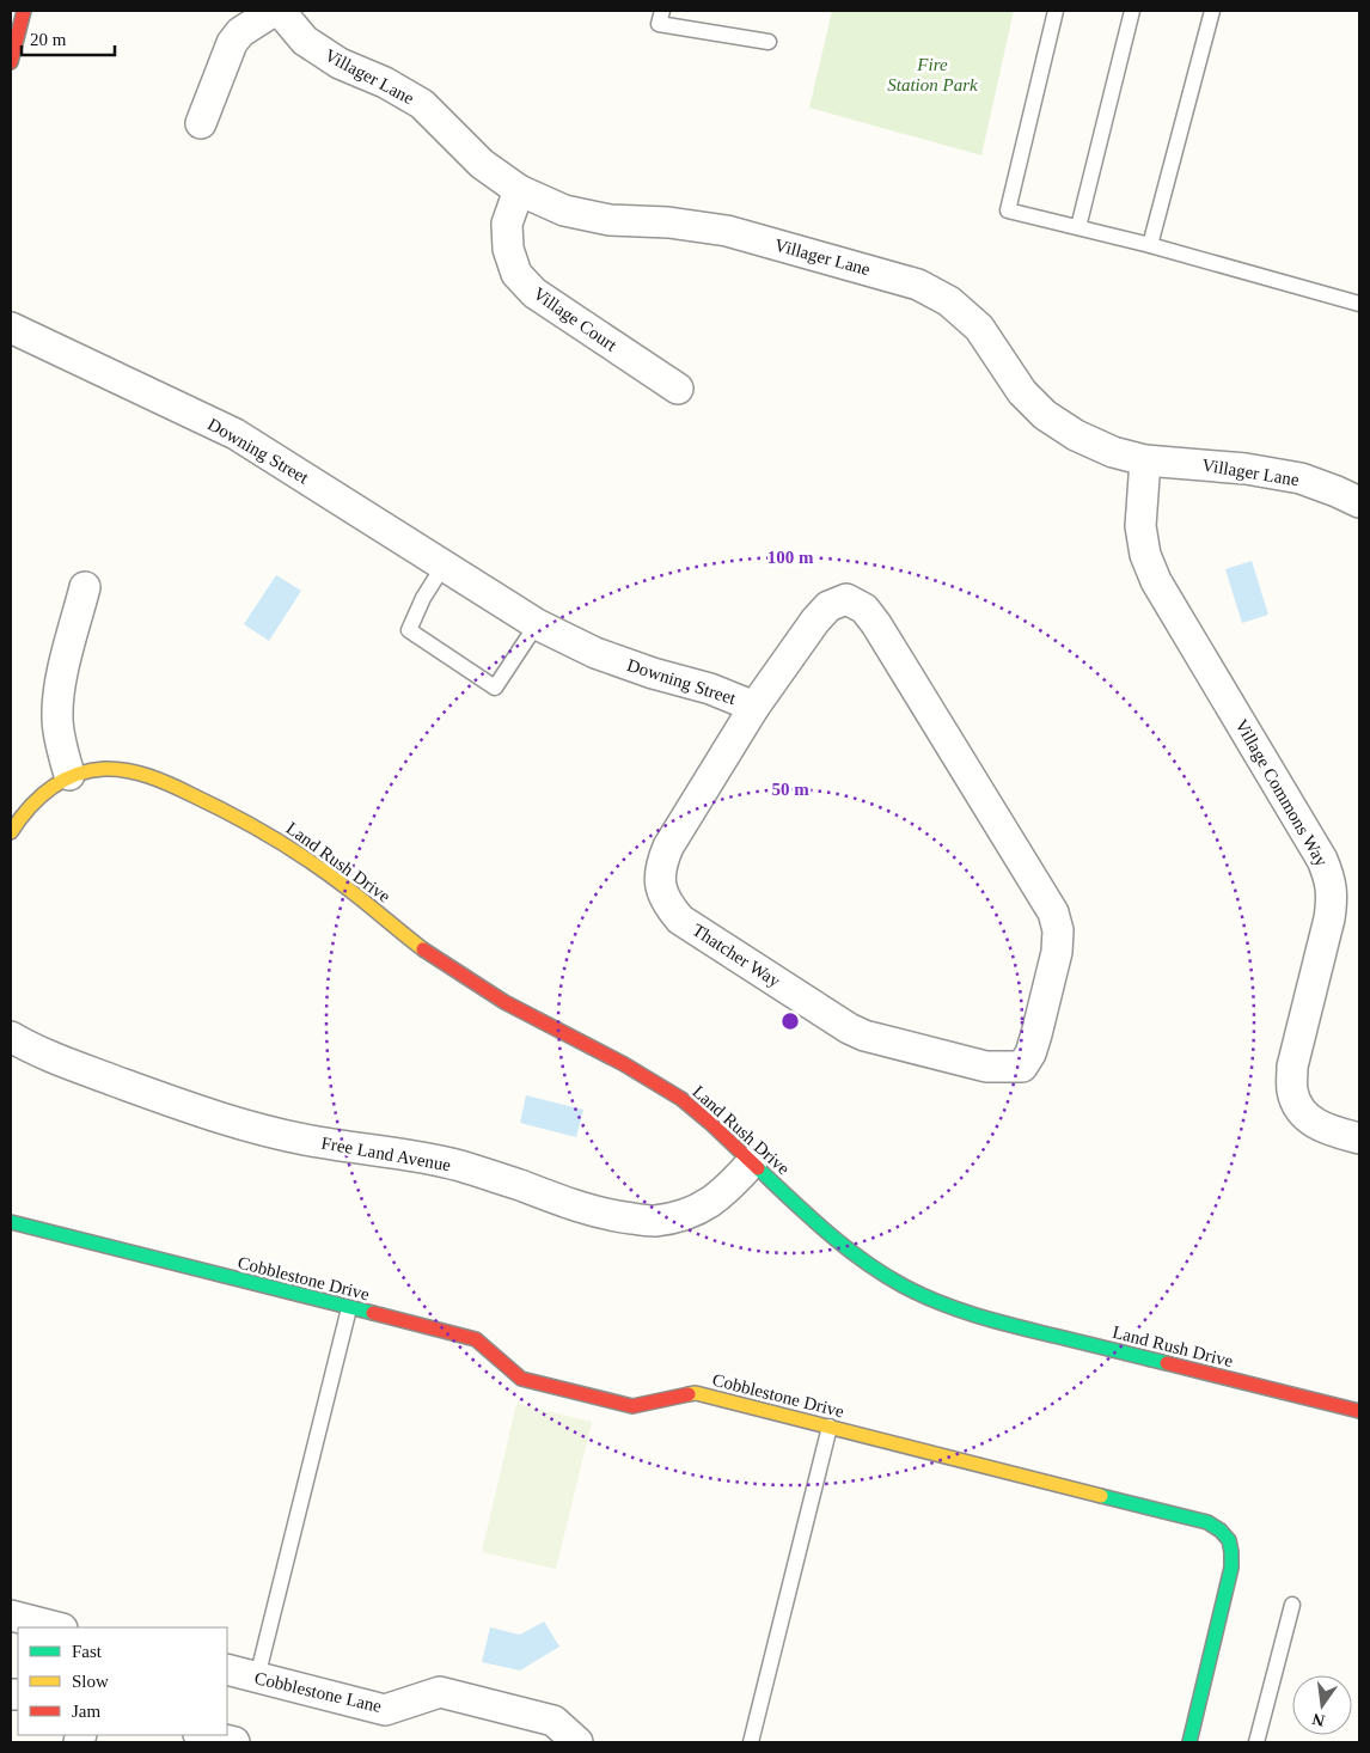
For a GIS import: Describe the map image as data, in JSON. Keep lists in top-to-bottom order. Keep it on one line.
{"streets":{"street":["Villager Lane","Village Court","Downing Street","Village Commons Way","Land Rush Drive","Thatcher Way","Free Land Avenue","Cobblestone Drive","Cobblestone Lane"]},"crossings":[["Villager Lane","Village Court"],["Villager Lane","Village Commons Way"],["Downing Street","Thatcher Way"],["Land Rush Drive","Free Land Avenue"]],"parks":["Fire Station Park"],"legend":["Fast","Slow","Jam"],"scale_bar":"20 m","north":"bottom","rings":["100 m","50 m"]}
